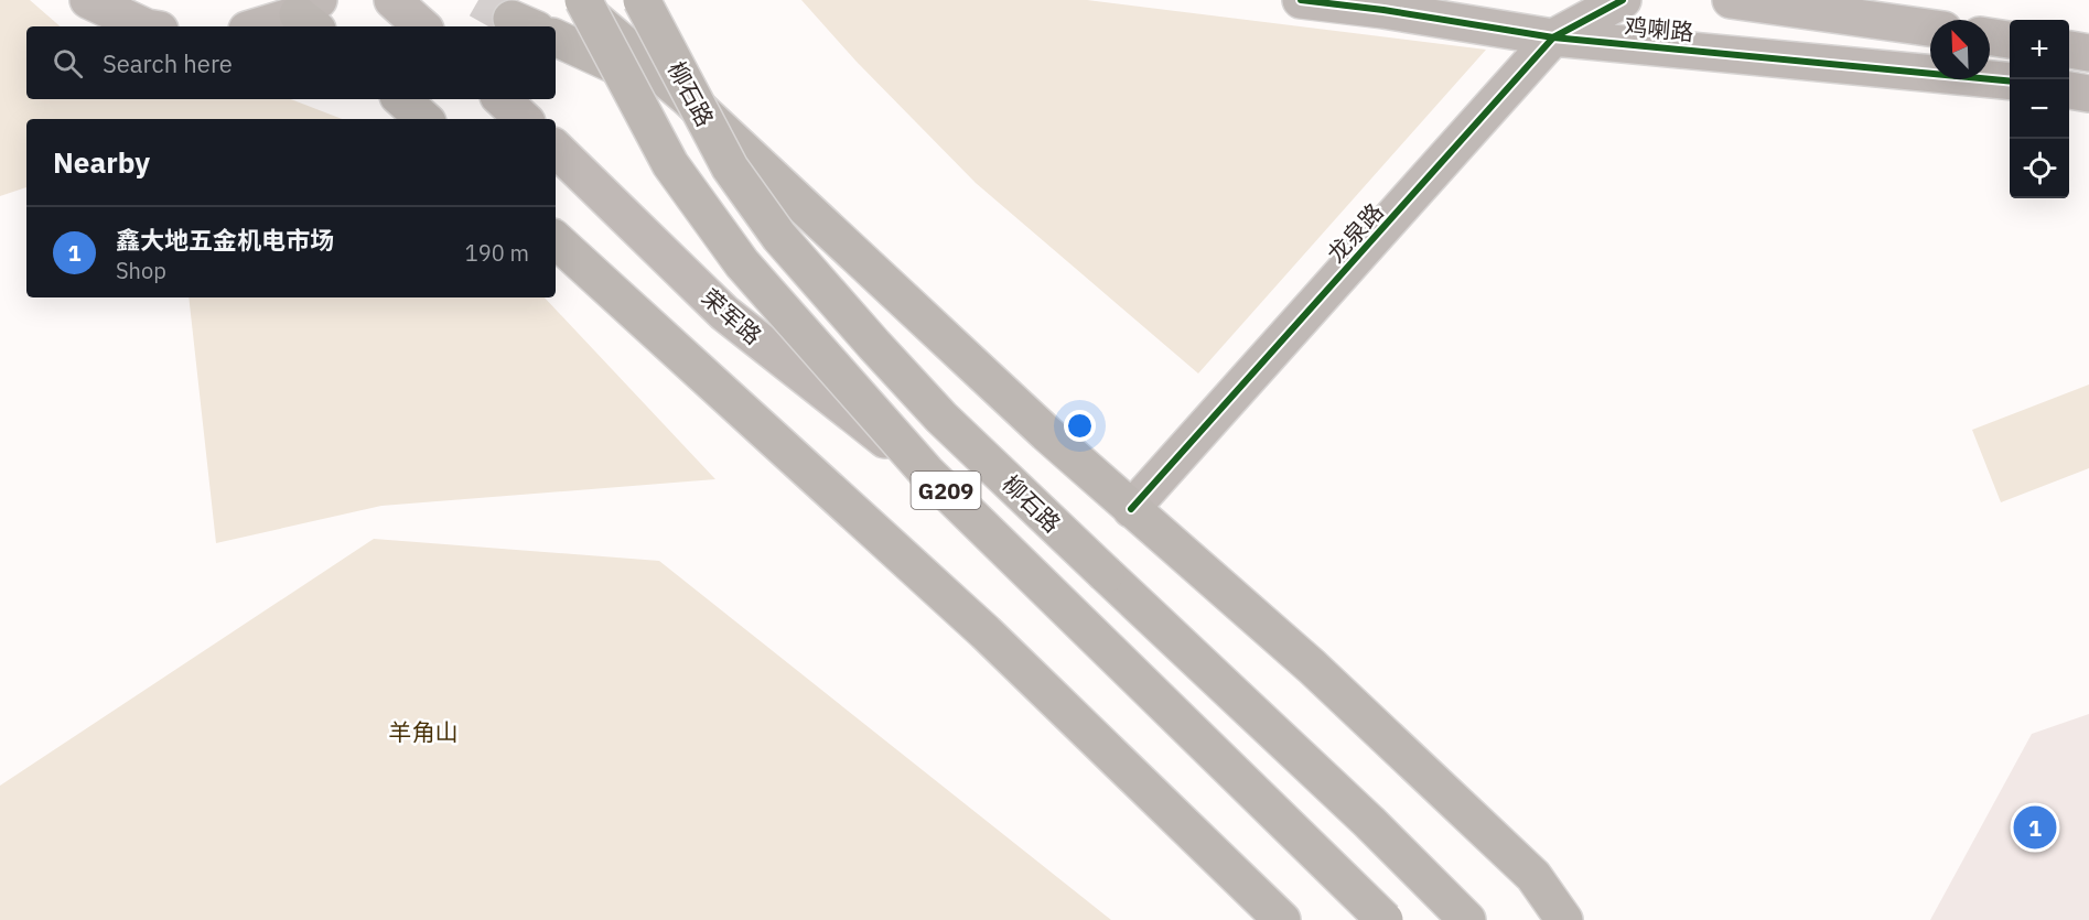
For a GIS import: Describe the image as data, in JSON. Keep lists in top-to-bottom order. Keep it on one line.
{"streets":{"highway":["柳石路","G209"],"street":["鸡喇路","龙泉路","荣军路"]},"crossings":[["鸡喇路","龙泉路"],["荣军路","G209"]],"parks":["羊角山"],"north":"top left","page":{"map_buttons":["+","−"],"search":"Search here","heading":"Nearby","list":[{"mark":"1","name":"鑫大地五金机电市场","note":"Shop","value":"190 m"}],"pins":"1"}}
